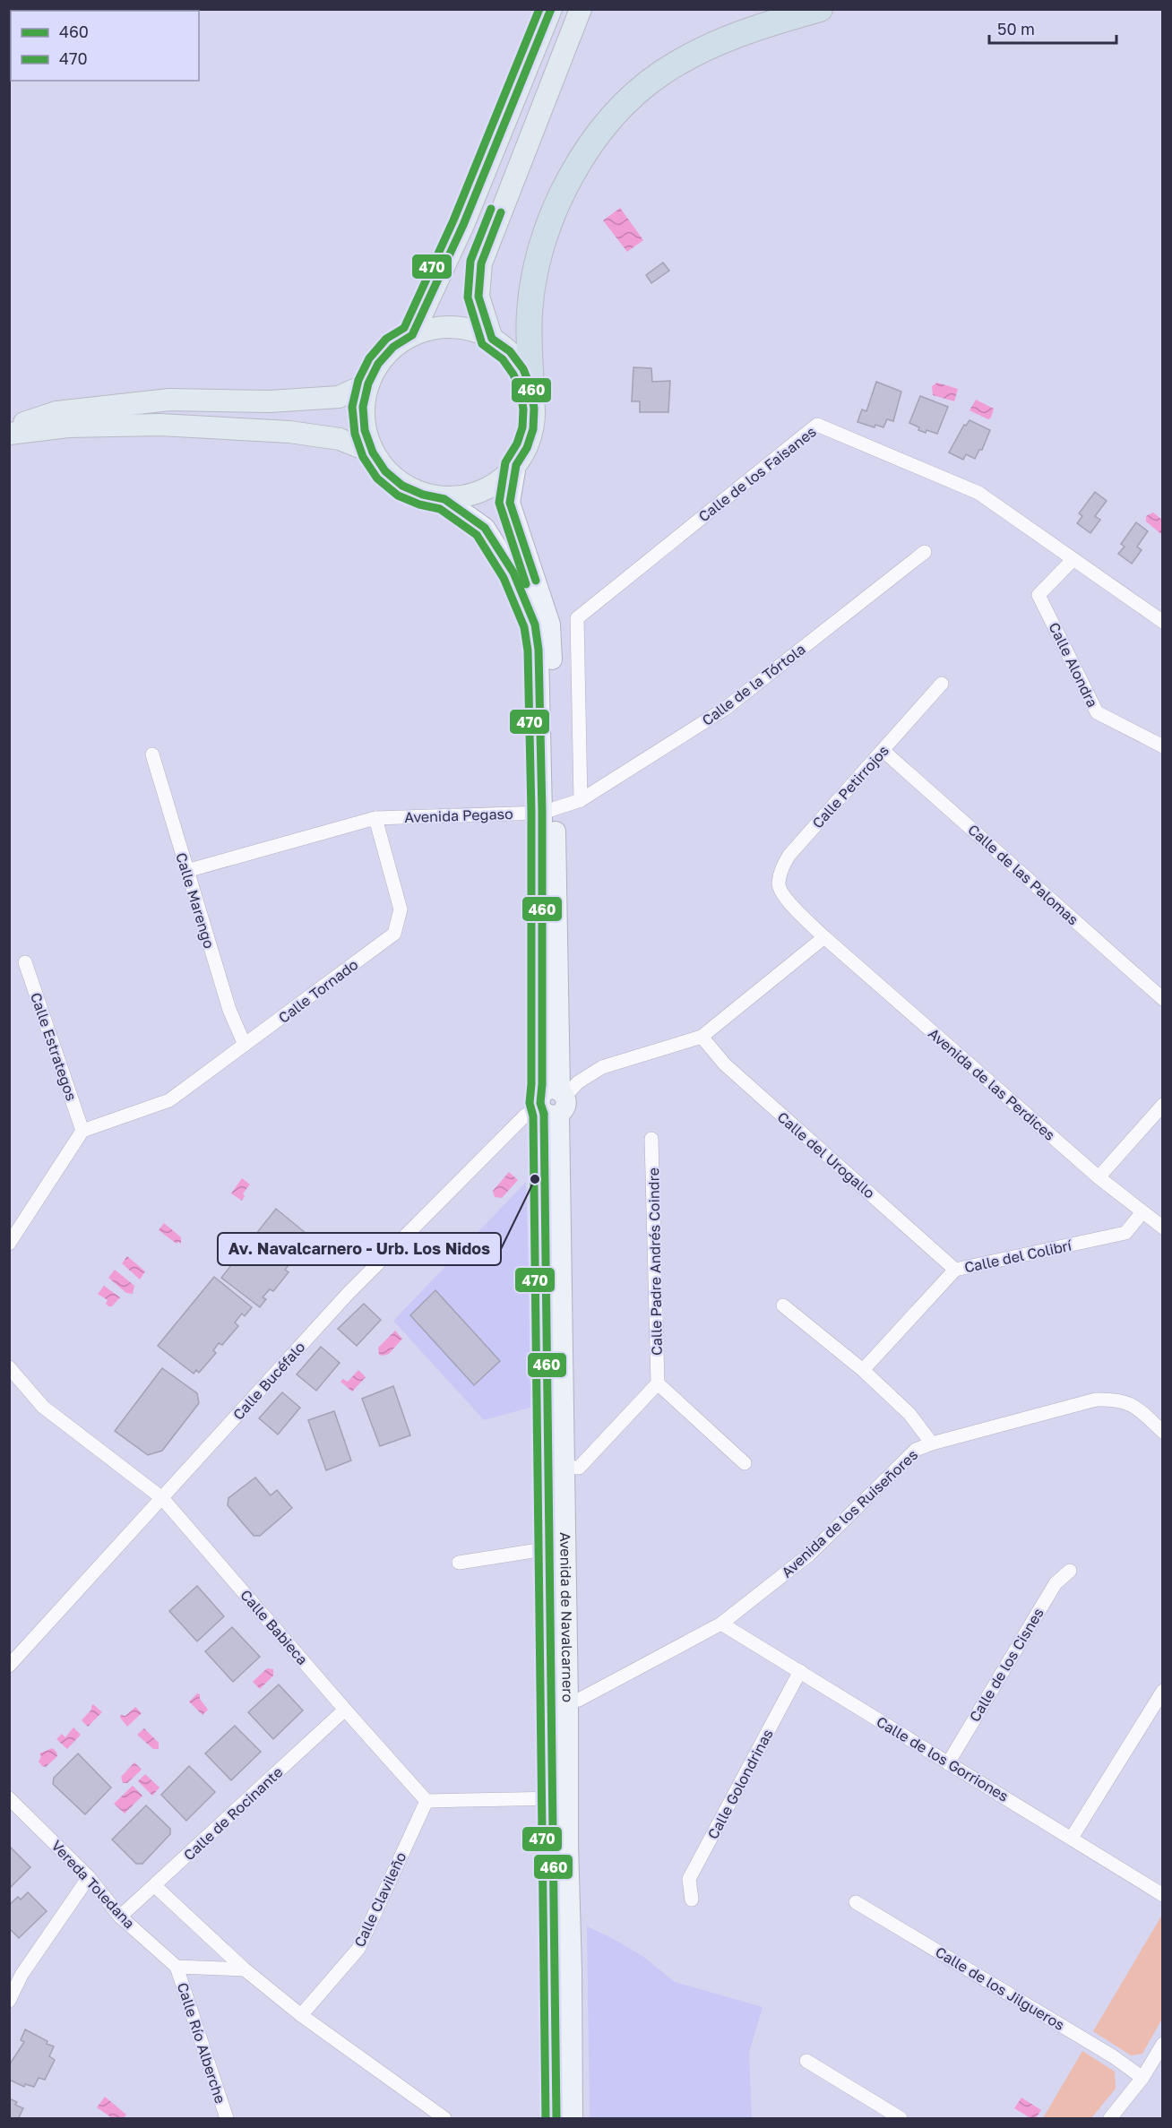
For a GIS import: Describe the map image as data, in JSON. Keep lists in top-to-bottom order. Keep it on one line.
{"streets":{"street":["Calle de los Faisanes","Calle Alondra","Calle de la Tórtola","Calle Petirrojos","Avenida Pegaso","Calle de las Palomas","Calle Marengo","Calle Tornado","Calle Estrategos","Avenida de las Perdices","Calle del Urogallo","Calle del Colibrí","Calle Padre Andrés Coindre","Calle Bucéfalo","Avenida de los Ruiseñores","Avenida de Navalcarnero","Calle Babieca","Calle de los Cisnes","Calle de los Gorriones","Calle Golondrinas","Calle de Rocinante","Vereda Toledana","Calle Clavileño","Calle de los Jilgueros","Calle Río Alberche"]},"crossings":[["Calle de los Faisanes","Calle Alondra"],["Calle de los Faisanes","Calle de la Tórtola"],["Calle de la Tórtola","Avenida Pegaso"],["Calle de la Tórtola","Avenida de Navalcarnero"],["Calle Petirrojos","Calle de las Palomas"],["Calle Petirrojos","Avenida de las Perdices"],["Avenida Pegaso","Calle Tornado"],["Avenida Pegaso","Avenida de Navalcarnero"],["Calle Marengo","Calle Tornado"],["Calle Tornado","Calle Estrategos"],["Avenida de las Perdices","Calle del Colibrí"],["Calle del Urogallo","Calle del Colibrí"],["Calle Bucéfalo","Avenida de Navalcarnero"],["Calle Bucéfalo","Calle Babieca"],["Avenida de los Ruiseñores","Avenida de Navalcarnero"],["Avenida de los Ruiseñores","Calle de los Gorriones"],["Calle Babieca","Calle de Rocinante"],["Calle Babieca","Calle Clavileño"],["Calle de los Cisnes","Calle de los Gorriones"],["Calle de los Gorriones","Calle Golondrinas"],["Calle de Rocinante","Vereda Toledana"],["Vereda Toledana","Calle Río Alberche"]],"places":["Av. Navalcarnero - Urb. Los Nidos"],"lines":["transit line 460","transit line 470"],"legend":["460","470"],"scale_bar":"50 m"}
